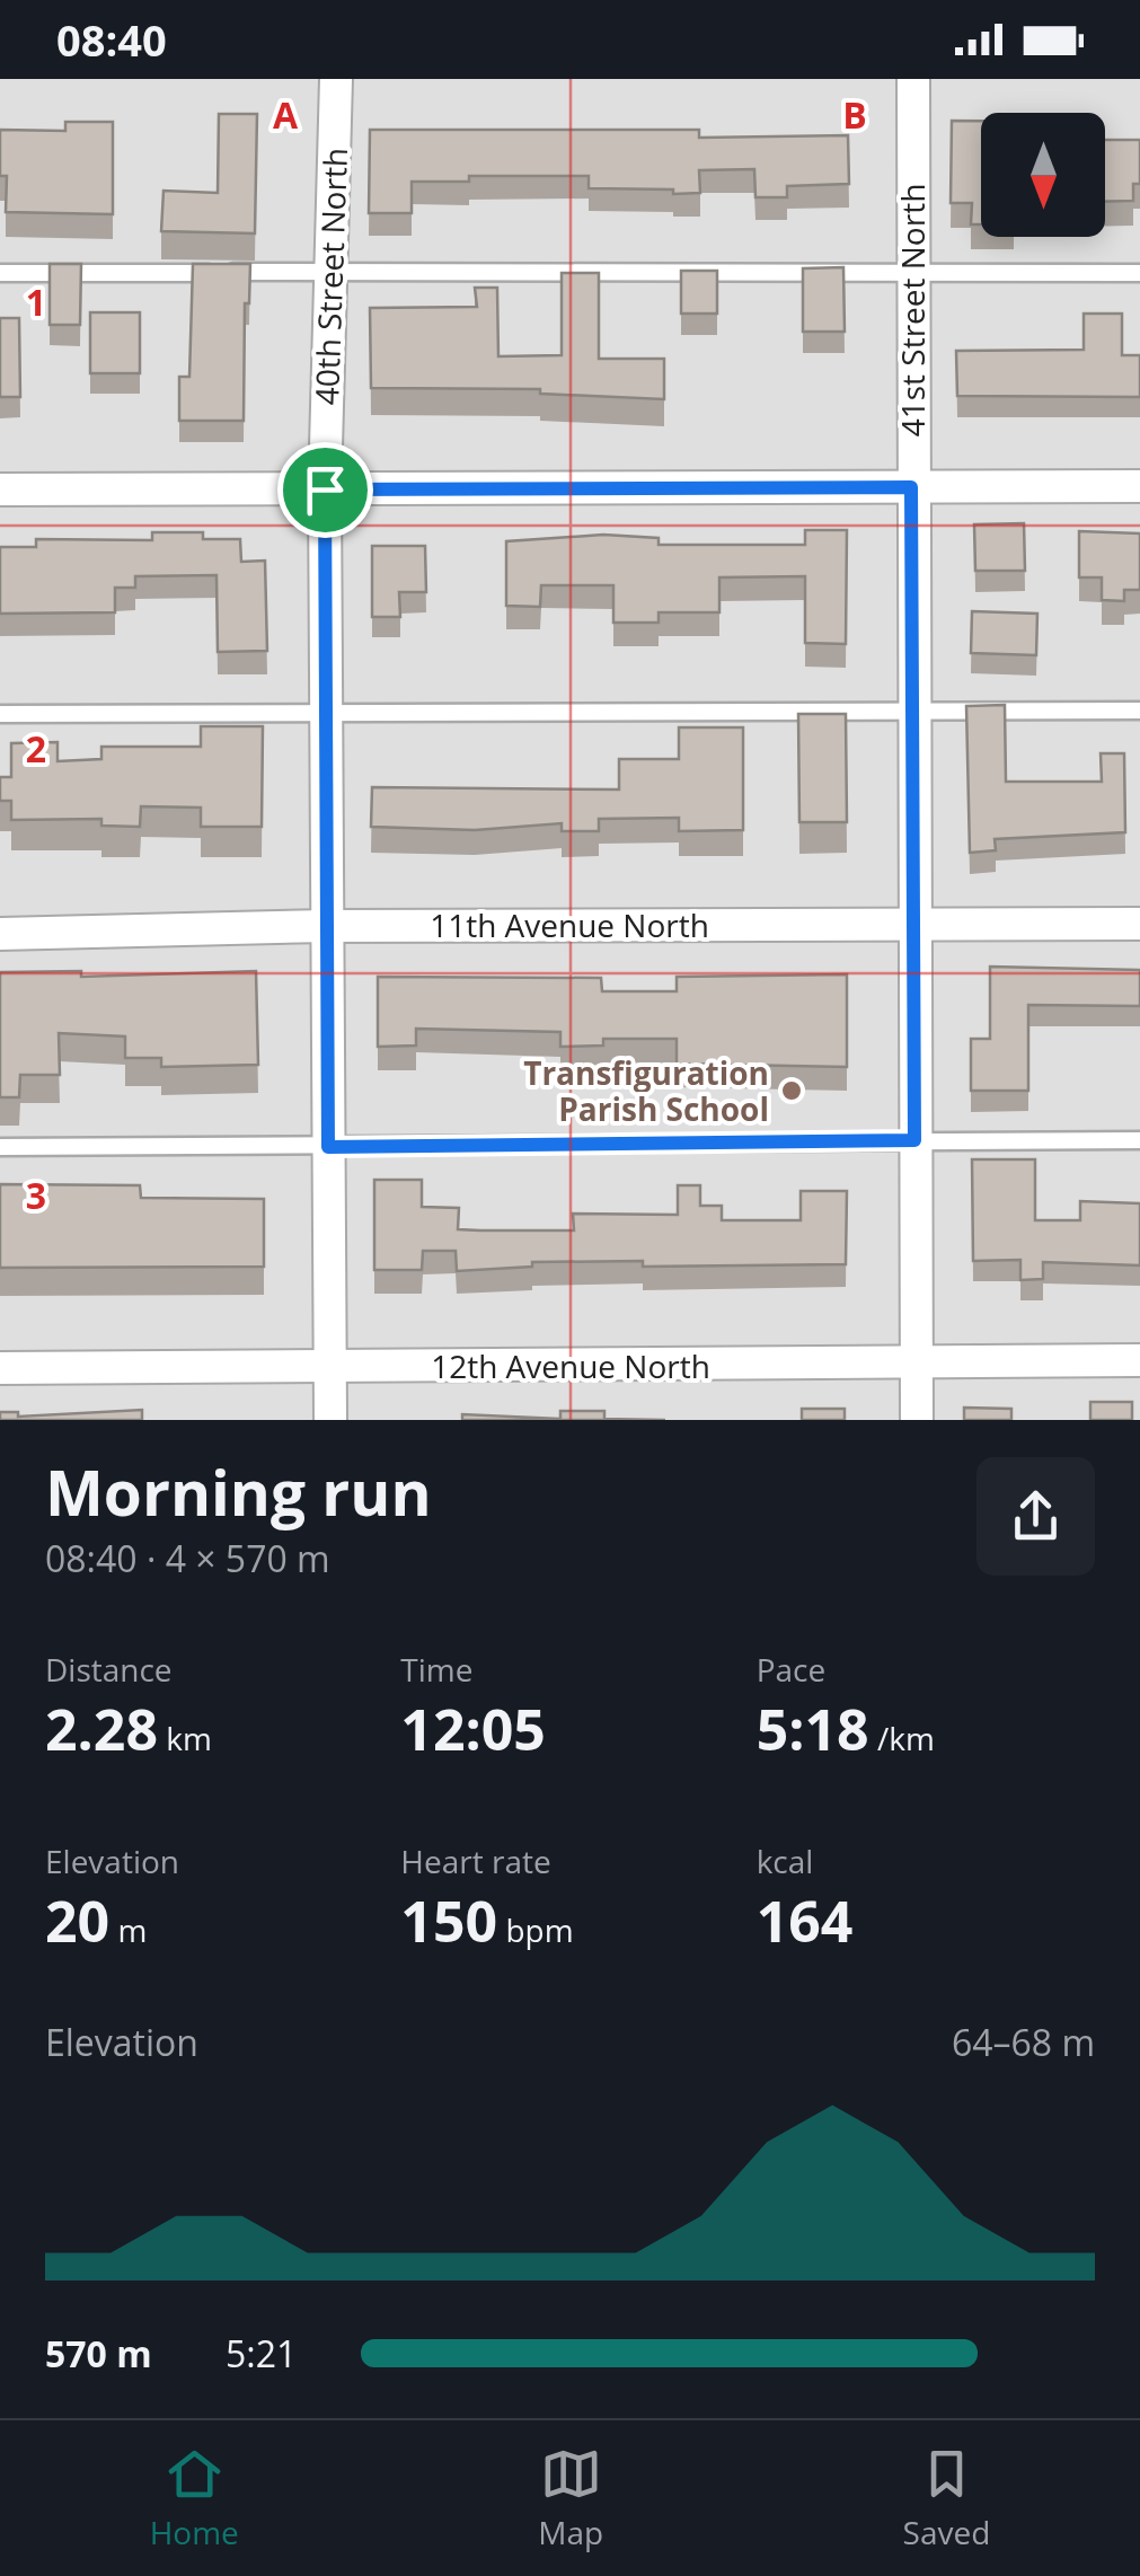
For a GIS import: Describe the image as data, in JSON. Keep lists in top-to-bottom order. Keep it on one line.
{"streets":{"street":["40th Street North","41st Street North","11th Avenue North","12th Avenue North"]},"crossings":[["40th Street North","11th Avenue North"],["40th Street North","12th Avenue North"],["41st Street North","11th Avenue North"],["41st Street North","12th Avenue North"]],"places":["Transfiguration Parish School"],"north":"bottom","page":{"status":"08:40","heading":["Morning run","08:40 · 4 × 570 m"],"stats":[["Distance","2.28 km"],["Time","12:05"],["Pace","5:18 /km"],["Elevation","20 m"],["Heart rate","150 bpm"],["kcal","164"]],"chart":["Elevation","64–68 m"],"list":[{"name":"570 m","note":"5:21"}],"tabs":["Home","Map","Saved"]},"grid":{"columns":["A","B"],"rows":["1","2","3"]}}
